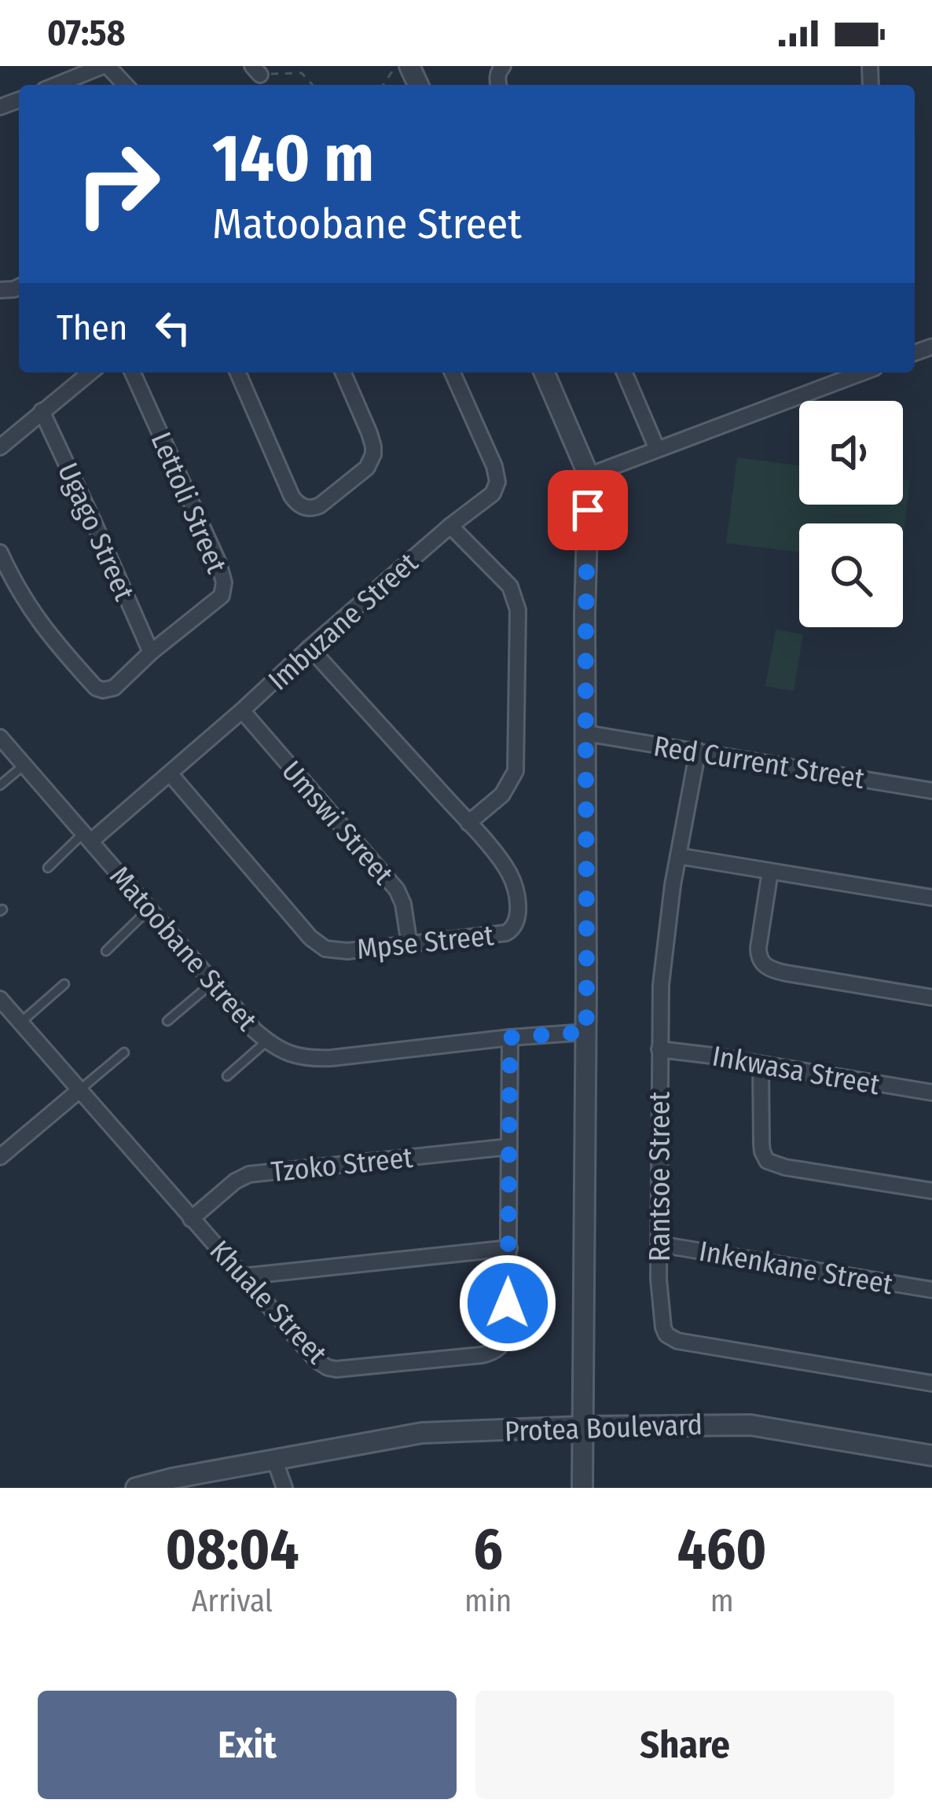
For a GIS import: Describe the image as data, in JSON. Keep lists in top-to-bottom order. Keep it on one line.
{"streets":{"street":["Lettoli Street","Ugago Street","Imbuzane Street","Red Current Street","Umswi Street","Mpse Street","Matoobane Street","Inkwasa Street","Tzoko Street","Rantsoe Street","Inkenkane Street","Khuale Street","Protea Boulevard"]},"crossings":[["Lettoli Street","Ugago Street"],["Imbuzane Street","Umswi Street"],["Imbuzane Street","Mpse Street"],["Imbuzane Street","Matoobane Street"],["Red Current Street","Rantsoe Street"],["Umswi Street","Mpse Street"],["Matoobane Street","Khuale Street"],["Inkwasa Street","Rantsoe Street"],["Tzoko Street","Khuale Street"],["Rantsoe Street","Inkenkane Street"]],"page":{"status":"07:58","turn":["140 m","Matoobane Street"],"then":"Then","eta":["08:04","Arrival","6","min","460","m"],"buttons":["Exit","Share"]}}
